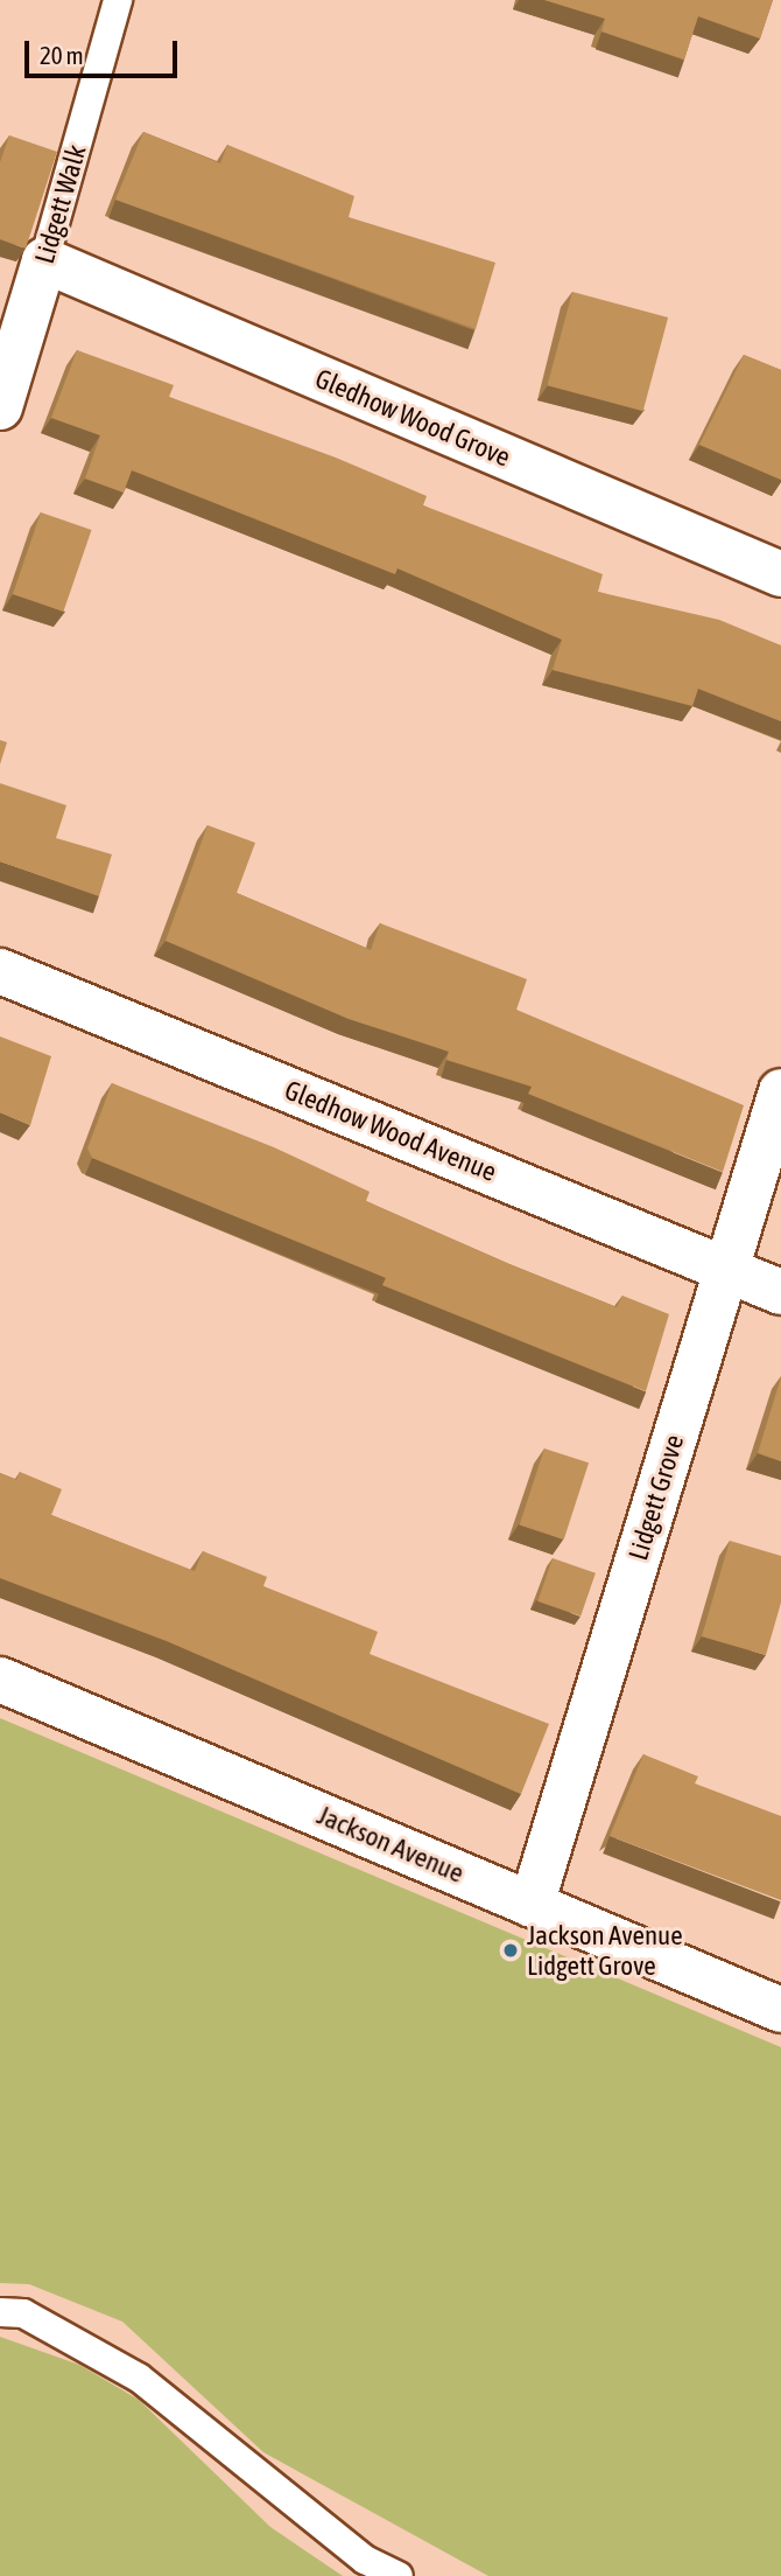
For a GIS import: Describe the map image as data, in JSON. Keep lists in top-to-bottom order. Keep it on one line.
{"streets":{"street":["Lidgett Walk","Gledhow Wood Grove","Gledhow Wood Avenue","Lidgett Grove","Jackson Avenue"]},"crossings":[["Lidgett Walk","Gledhow Wood Grove"],["Gledhow Wood Avenue","Lidgett Grove"],["Lidgett Grove","Jackson Avenue"]],"places":["Jackson Avenue Lidgett Grove"],"scale_bar":"20 m"}
